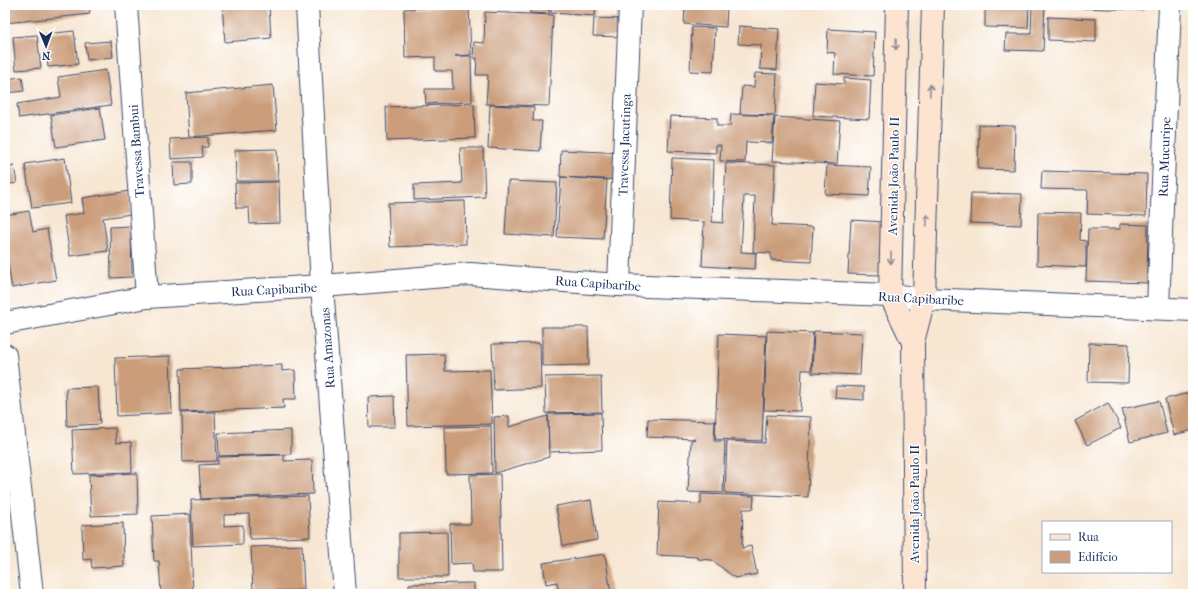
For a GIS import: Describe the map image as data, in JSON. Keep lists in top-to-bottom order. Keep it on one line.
{"streets":{"main road":["Avenida João Paulo II"],"street":["Travessa Jacutinga","Travessa Bambui","Rua Mucuripe","Rua Capibaribe","Rua Amazonas"]},"crossings":[["Travessa Jacutinga","Rua Capibaribe"],["Travessa Bambui","Rua Capibaribe"],["Rua Mucuripe","Rua Capibaribe"],["Avenida João Paulo II","Rua Capibaribe"],["Rua Capibaribe","Rua Amazonas"]],"legend":["Rua","Edifício"],"north":"bottom"}
